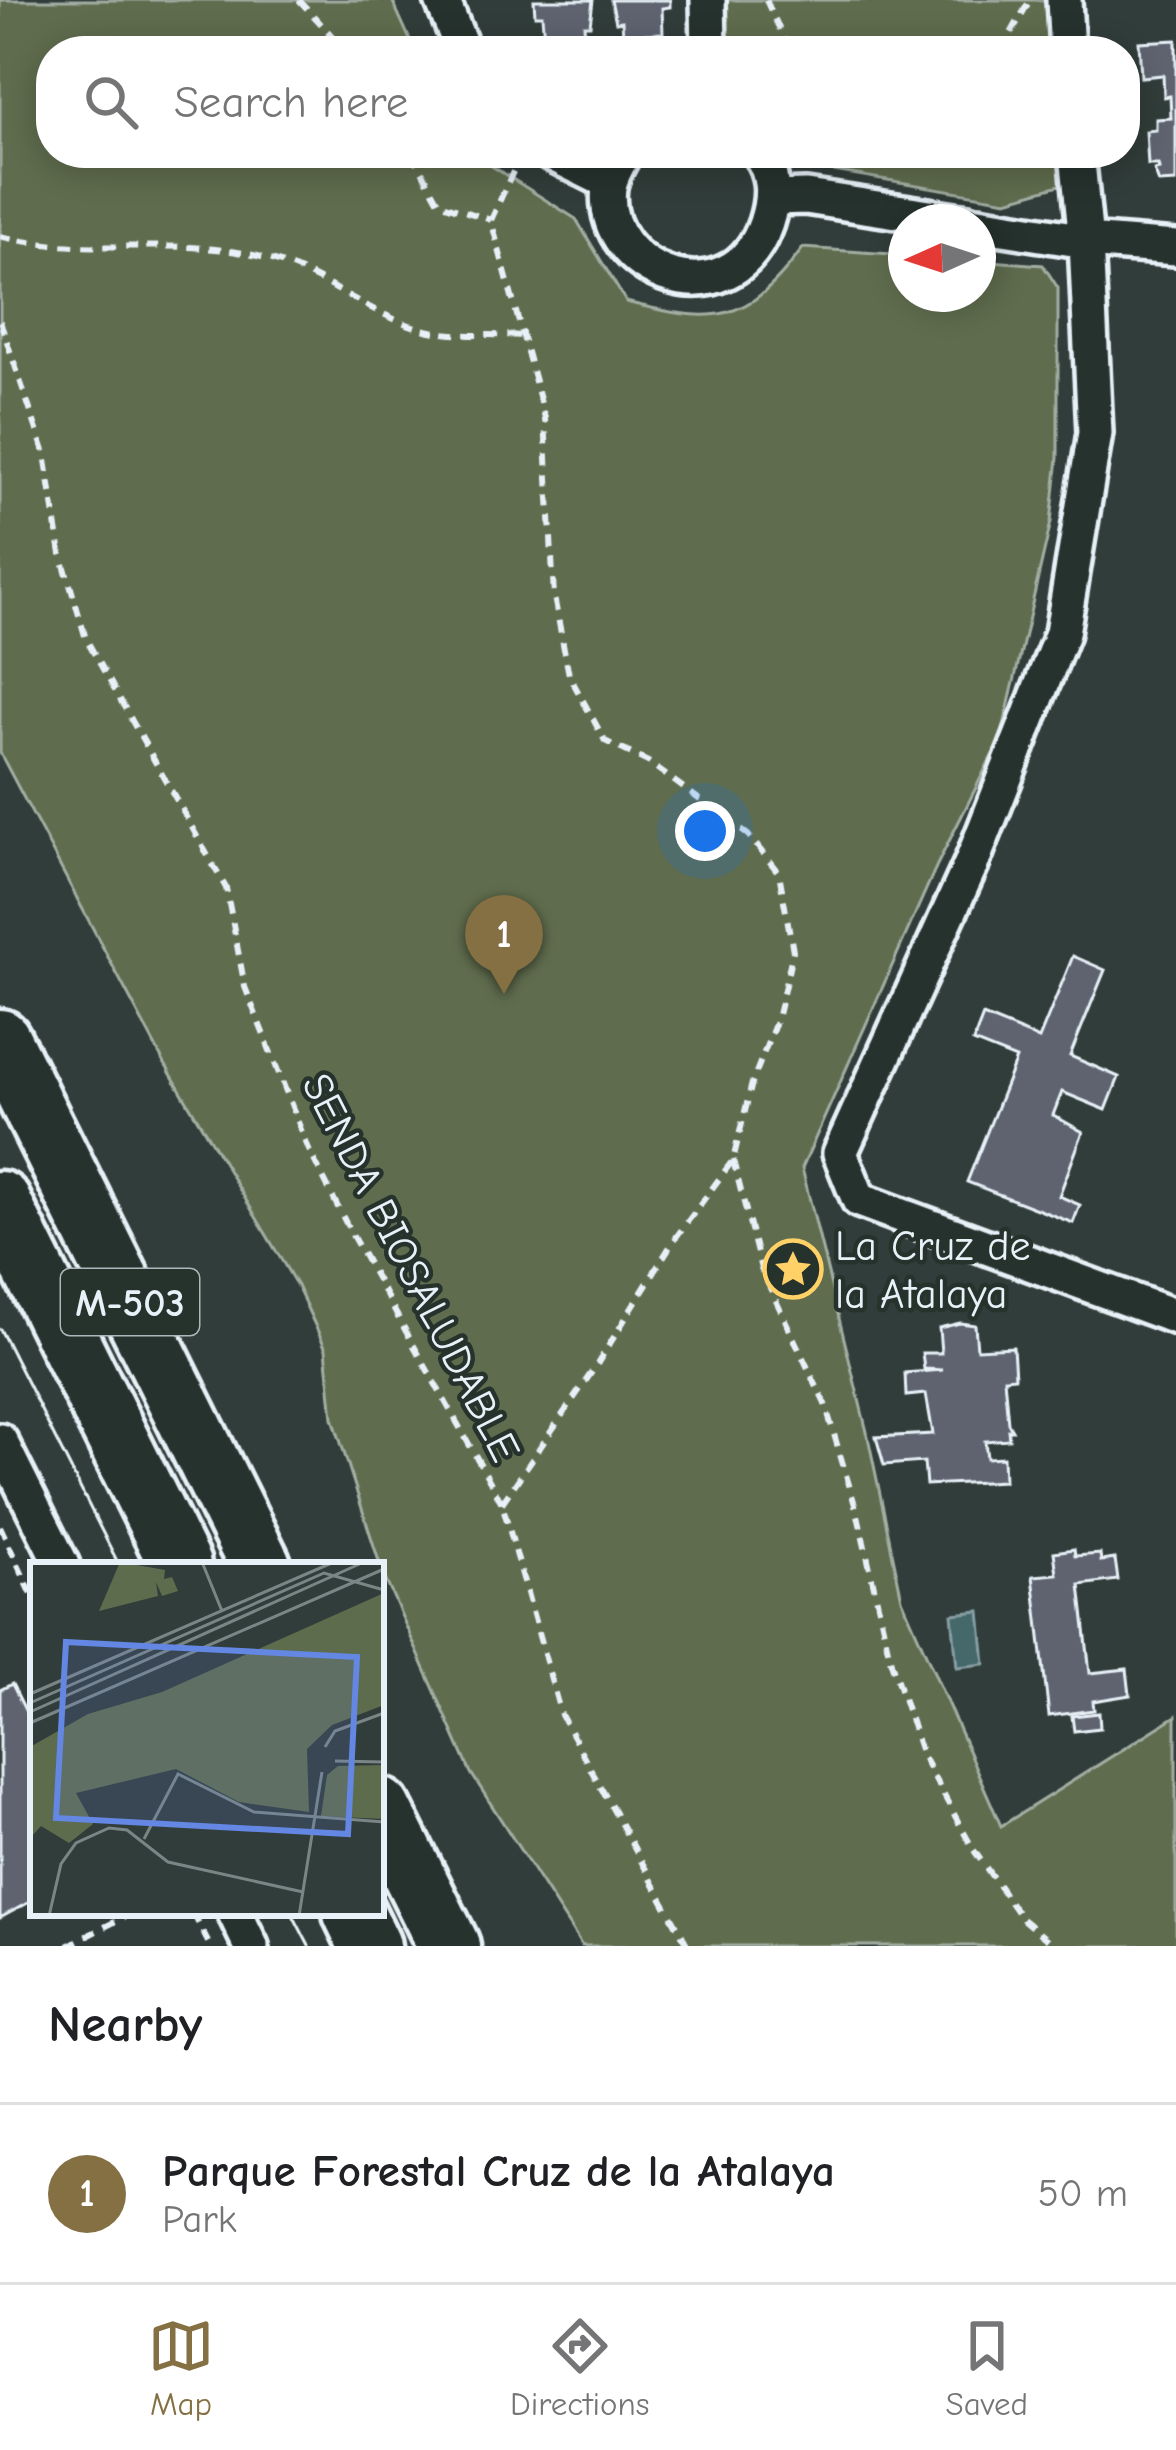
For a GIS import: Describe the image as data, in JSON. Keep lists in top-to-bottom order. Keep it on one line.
{"streets":{"highway":["M-503"],"path":["SENDA BIOSALUDABLE"]},"places":{"place":["La Cruz de la Atalaya"]},"north":"left","page":{"search":"Search here","pins":"1","heading":"Nearby","list":[{"mark":"1","name":"Parque Forestal Cruz de la Atalaya","note":"Park","value":"50 m"}],"nav":["Map","Directions","Saved"]}}
